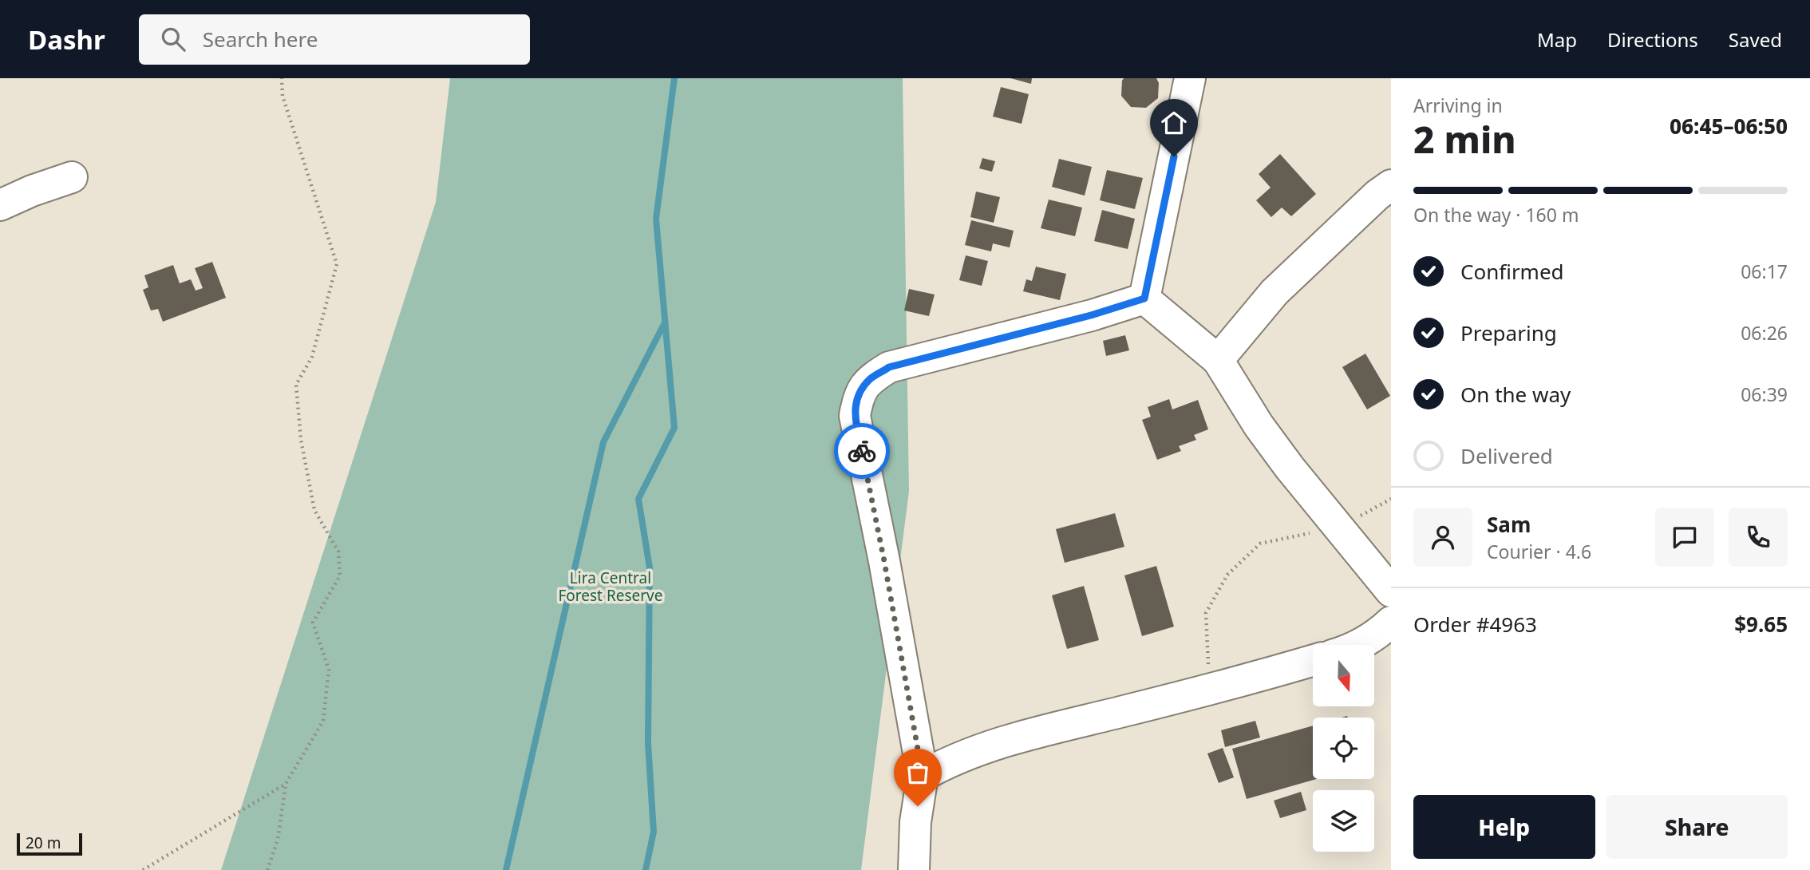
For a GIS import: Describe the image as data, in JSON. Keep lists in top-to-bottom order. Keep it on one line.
{"parks":["Lira Central Forest Reserve"],"scale_bar":"20 m","north":"bottom","page":{"header":"Dashr","search":"Search here","nav":["Map","Directions","Saved"],"heading":["2 min","Arriving in","06:45–06:50"],"panel":["Sam","Courier · 4.6","Order #4963","$9.65"],"bar":"On the way · 160 m","list":[["Confirmed","06:17"],["Preparing","06:26"],["On the way","06:39"],"Delivered"],"buttons":["Help","Share"],"scale":"20 m"}}
